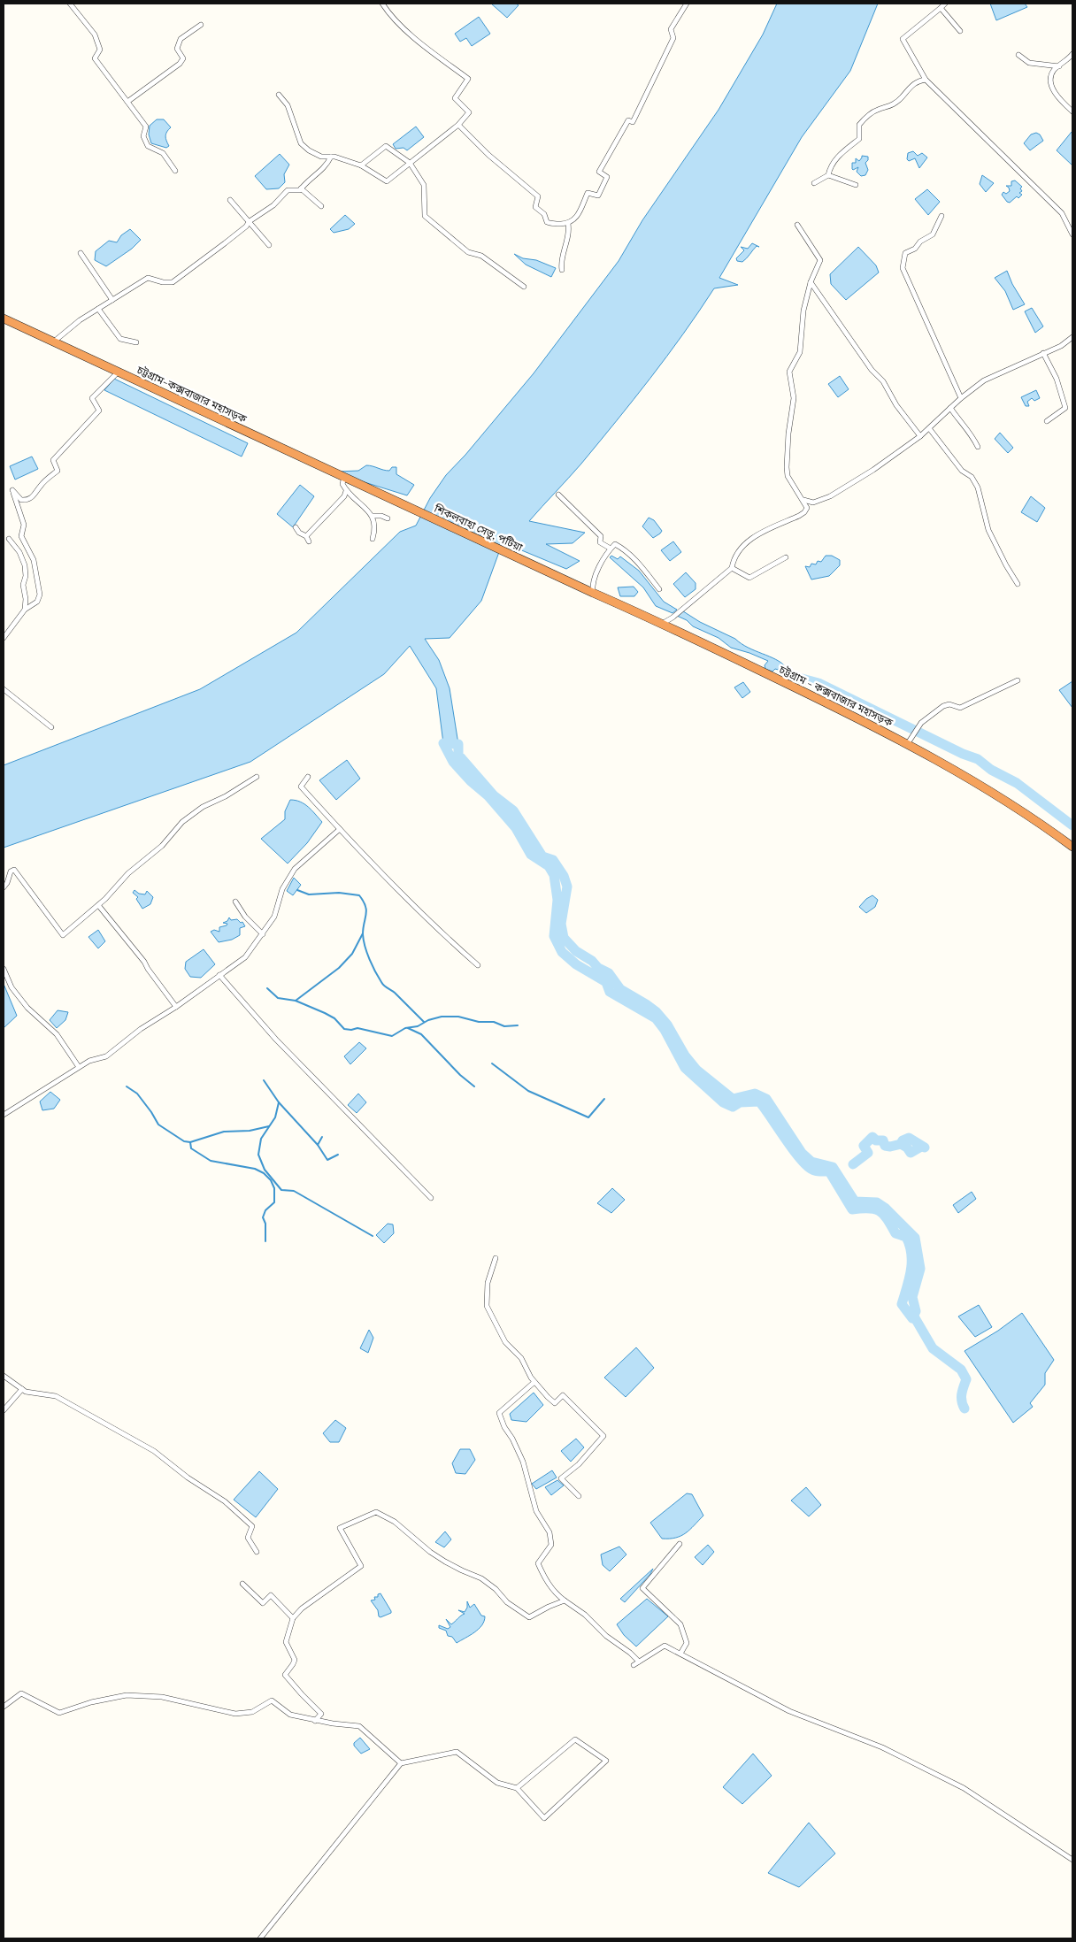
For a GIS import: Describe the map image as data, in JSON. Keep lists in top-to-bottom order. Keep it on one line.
{"streets":{"highway":["চট্টগ্রাম-কক্সবাজার মহাসড়ক","শিকলবাহা সেতু, পটিয়া","চট্টগ্রাম - কক্সবাজার মহাসড়ক"]},"crossings":[["চট্টগ্রাম-কক্সবাজার মহাসড়ক","শিকলবাহা সেতু, পটিয়া"],["শিকলবাহা সেতু, পটিয়া","চট্টগ্রাম - কক্সবাজার মহাসড়ক"]]}
